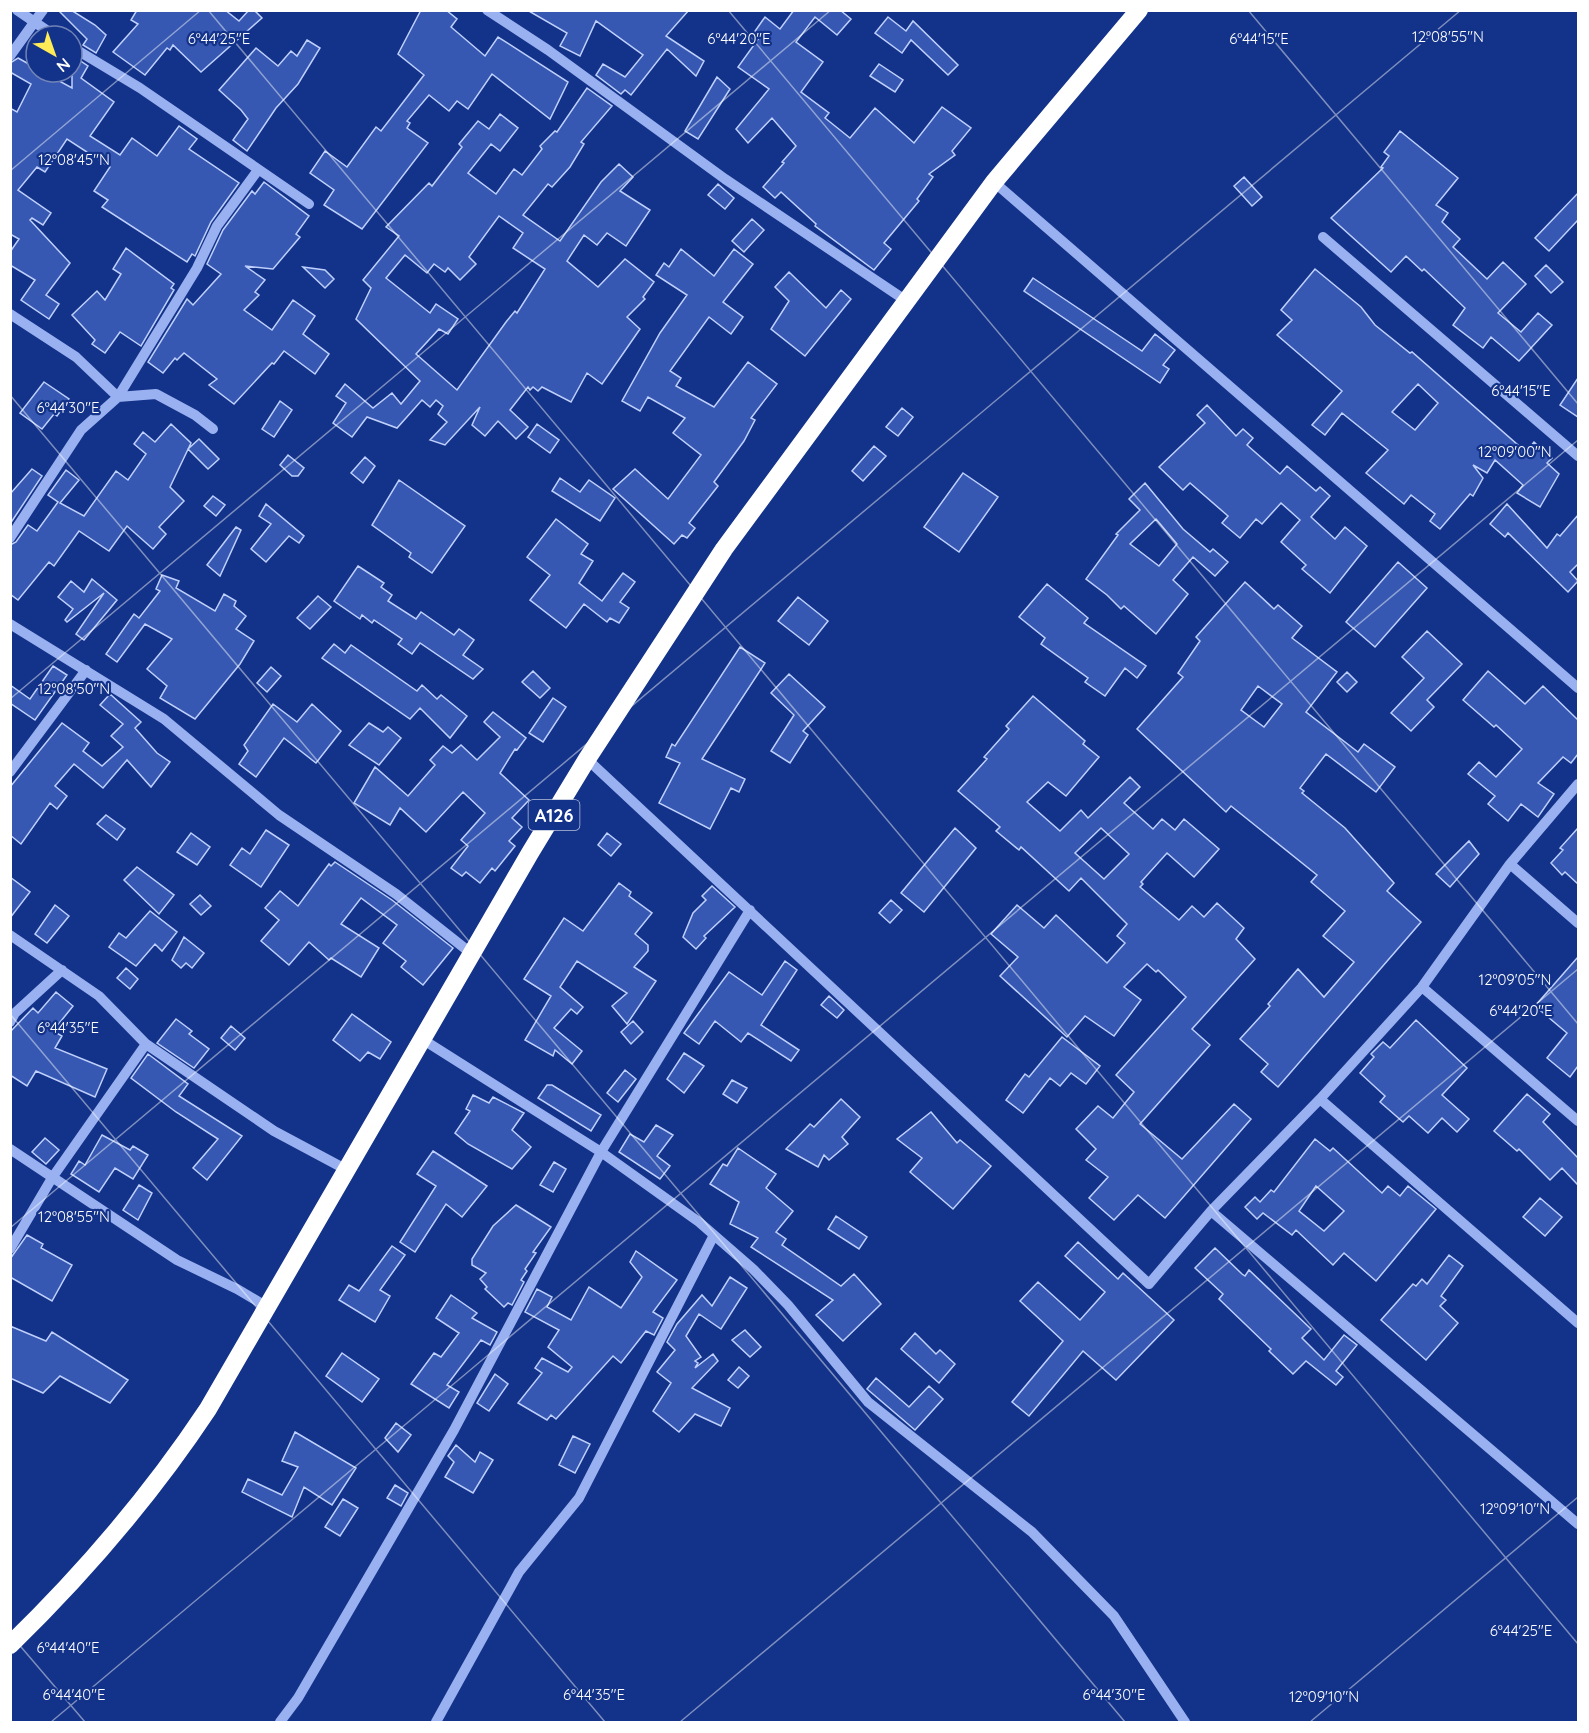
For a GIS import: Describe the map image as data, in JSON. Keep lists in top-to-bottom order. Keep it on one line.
{"streets":{"highway":["A126"]},"north":"bottom right","coordinates":["12°08'55\"N","6°44'25\"E","6°44'20\"E","6°44'15\"E","12°08'45\"N","6°44'30\"E","12°09'00\"N","12°08'50\"N","12°09'05\"N","6°44'35\"E","12°09'10\"N","6°44'40\"E"]}
